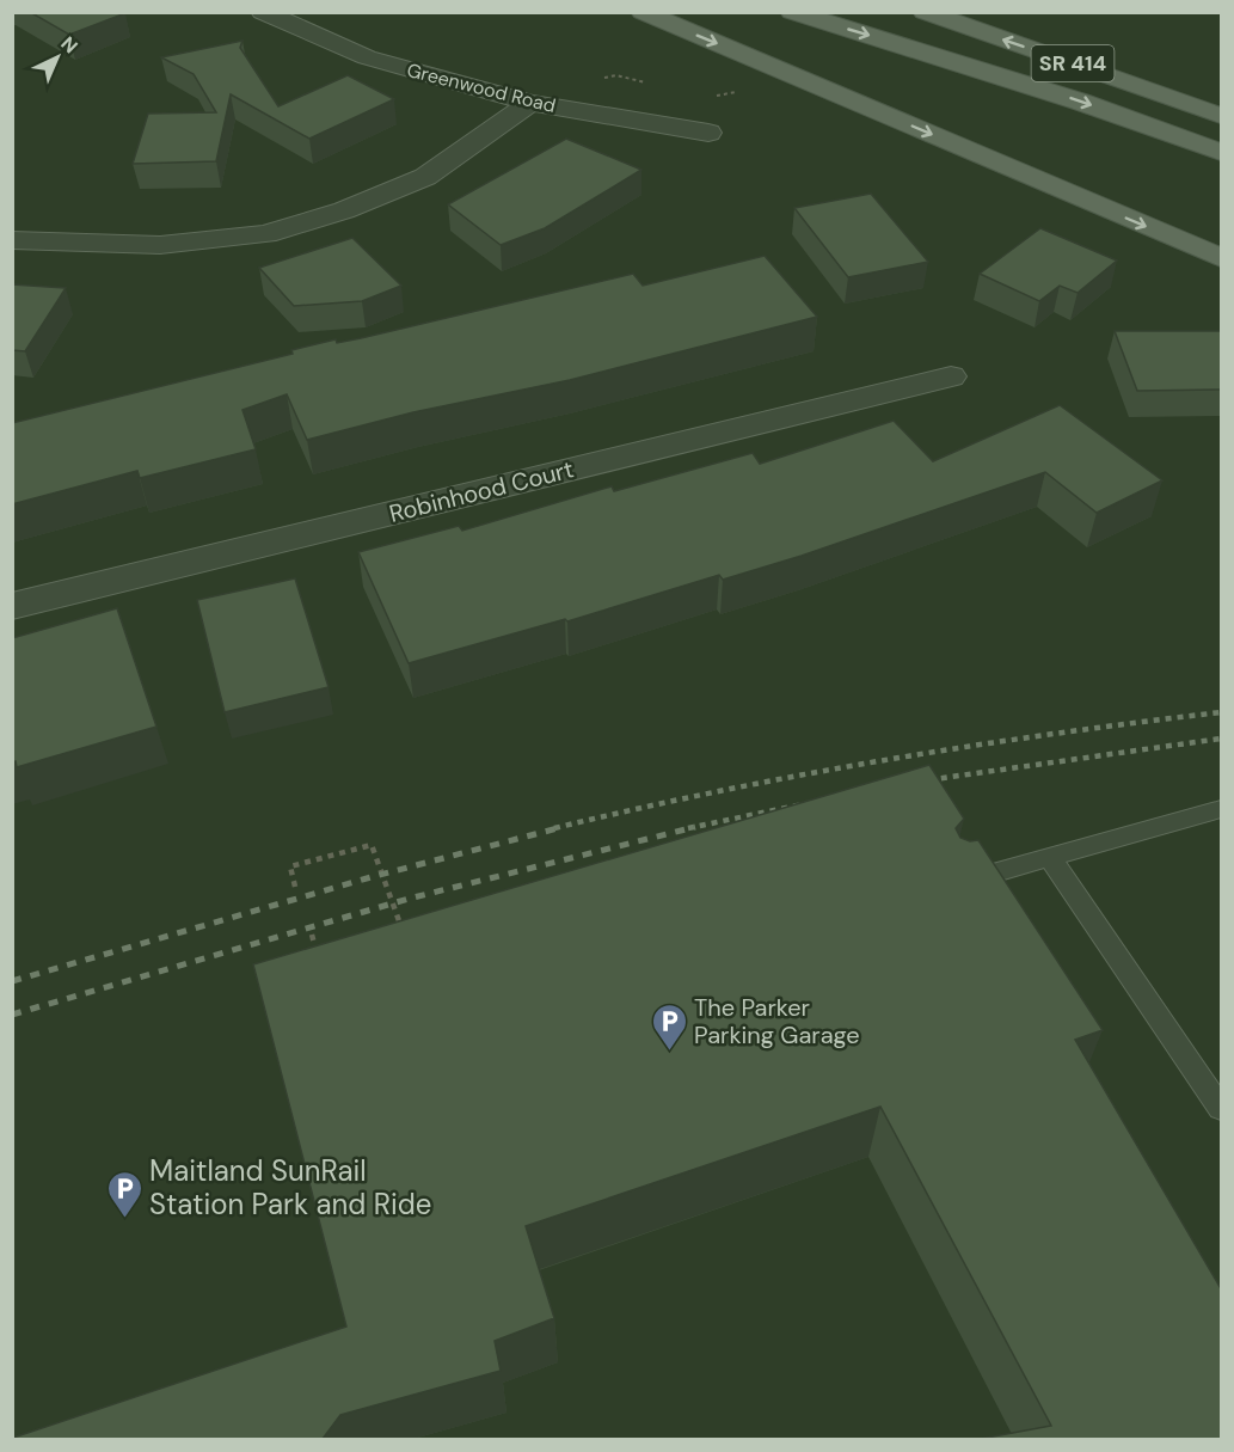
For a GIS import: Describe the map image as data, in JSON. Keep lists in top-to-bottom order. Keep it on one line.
{"streets":{"main road":["SR 414"],"street":["Greenwood Road","Robinhood Court"]},"places":{"parking":["The Parker Parking Garage","Maitland SunRail Station Park and Ride"]},"north":"top right"}
